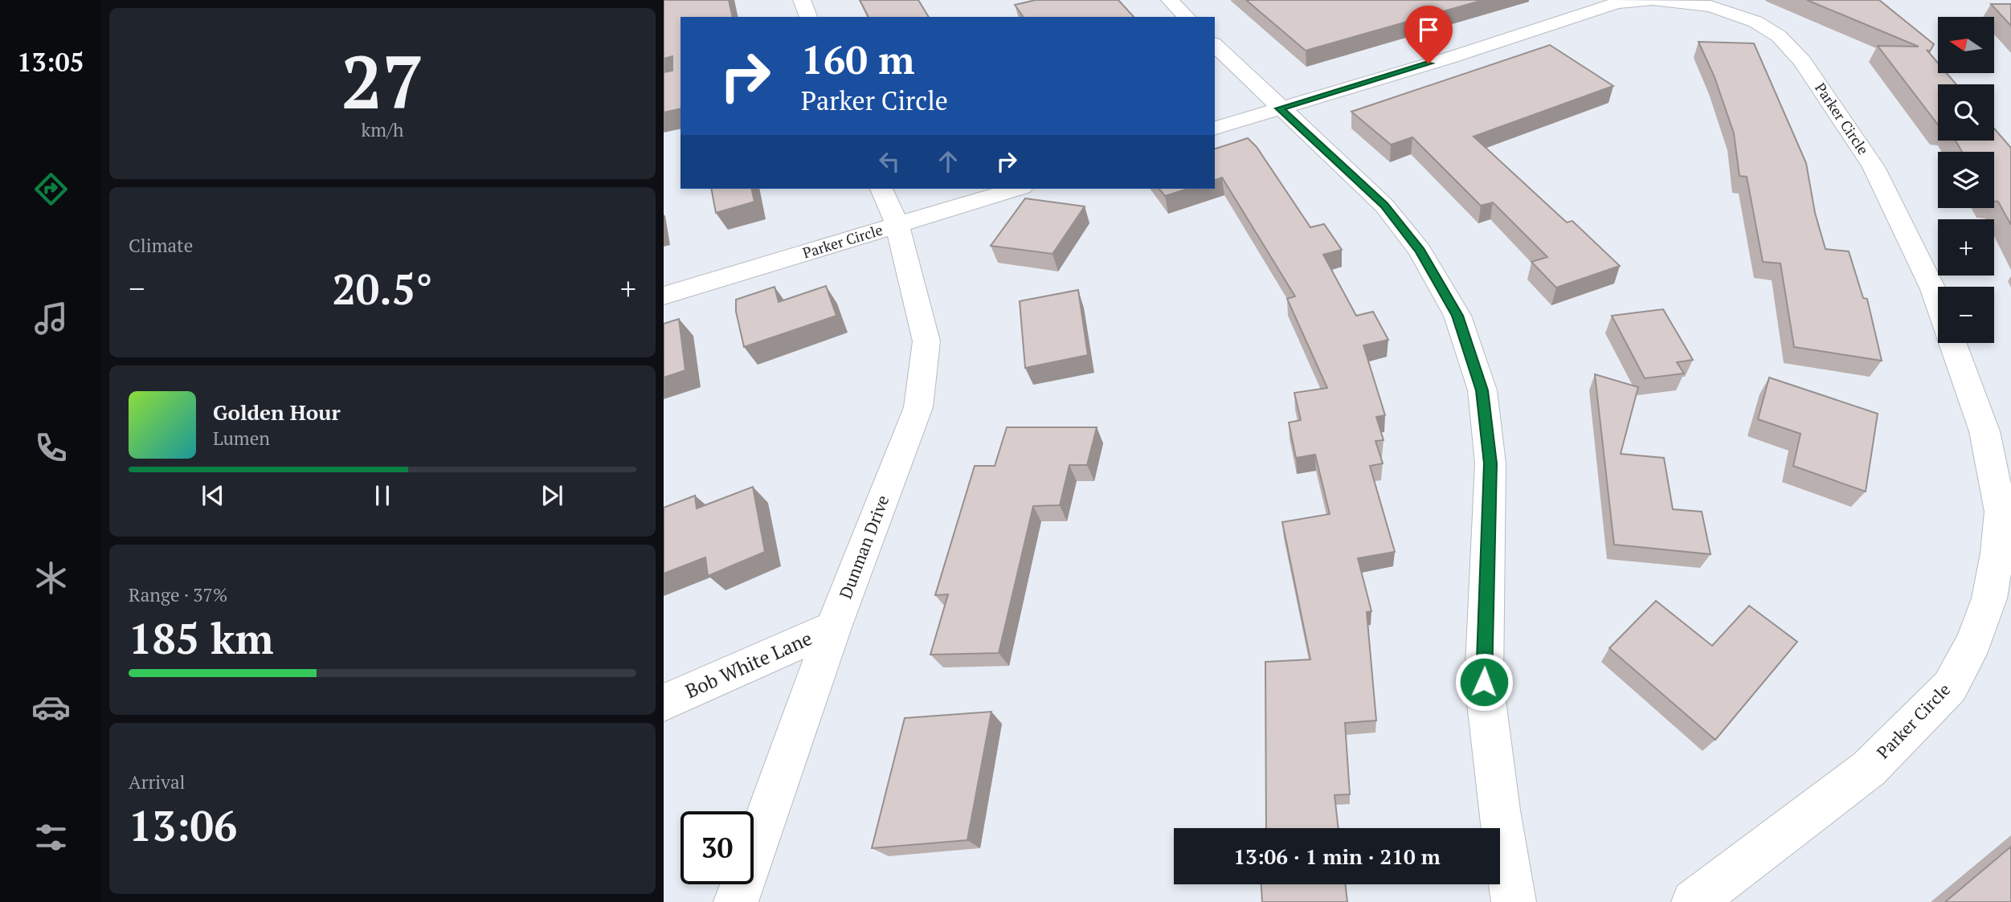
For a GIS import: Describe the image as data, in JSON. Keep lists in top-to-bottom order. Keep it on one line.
{"streets":{"street":["Parker Circle","Dunman Drive","Bob White Lane"]},"crossings":[["Parker Circle","Dunman Drive"],["Dunman Drive","Bob White Lane"]],"north":"left","page":{"tabs":"13:05","tile":[["27","km/h"],"Climate",["Range · 37%","185 km"],["Arrival","13:06"]],"map_buttons":["+","−"],"turn":["160 m","Parker Circle"],"heat":["−","20.5°","+"],"song":["Golden Hour","Lumen"],"limit":"30","trip":"13:06 · 1 min · 210 m"}}
